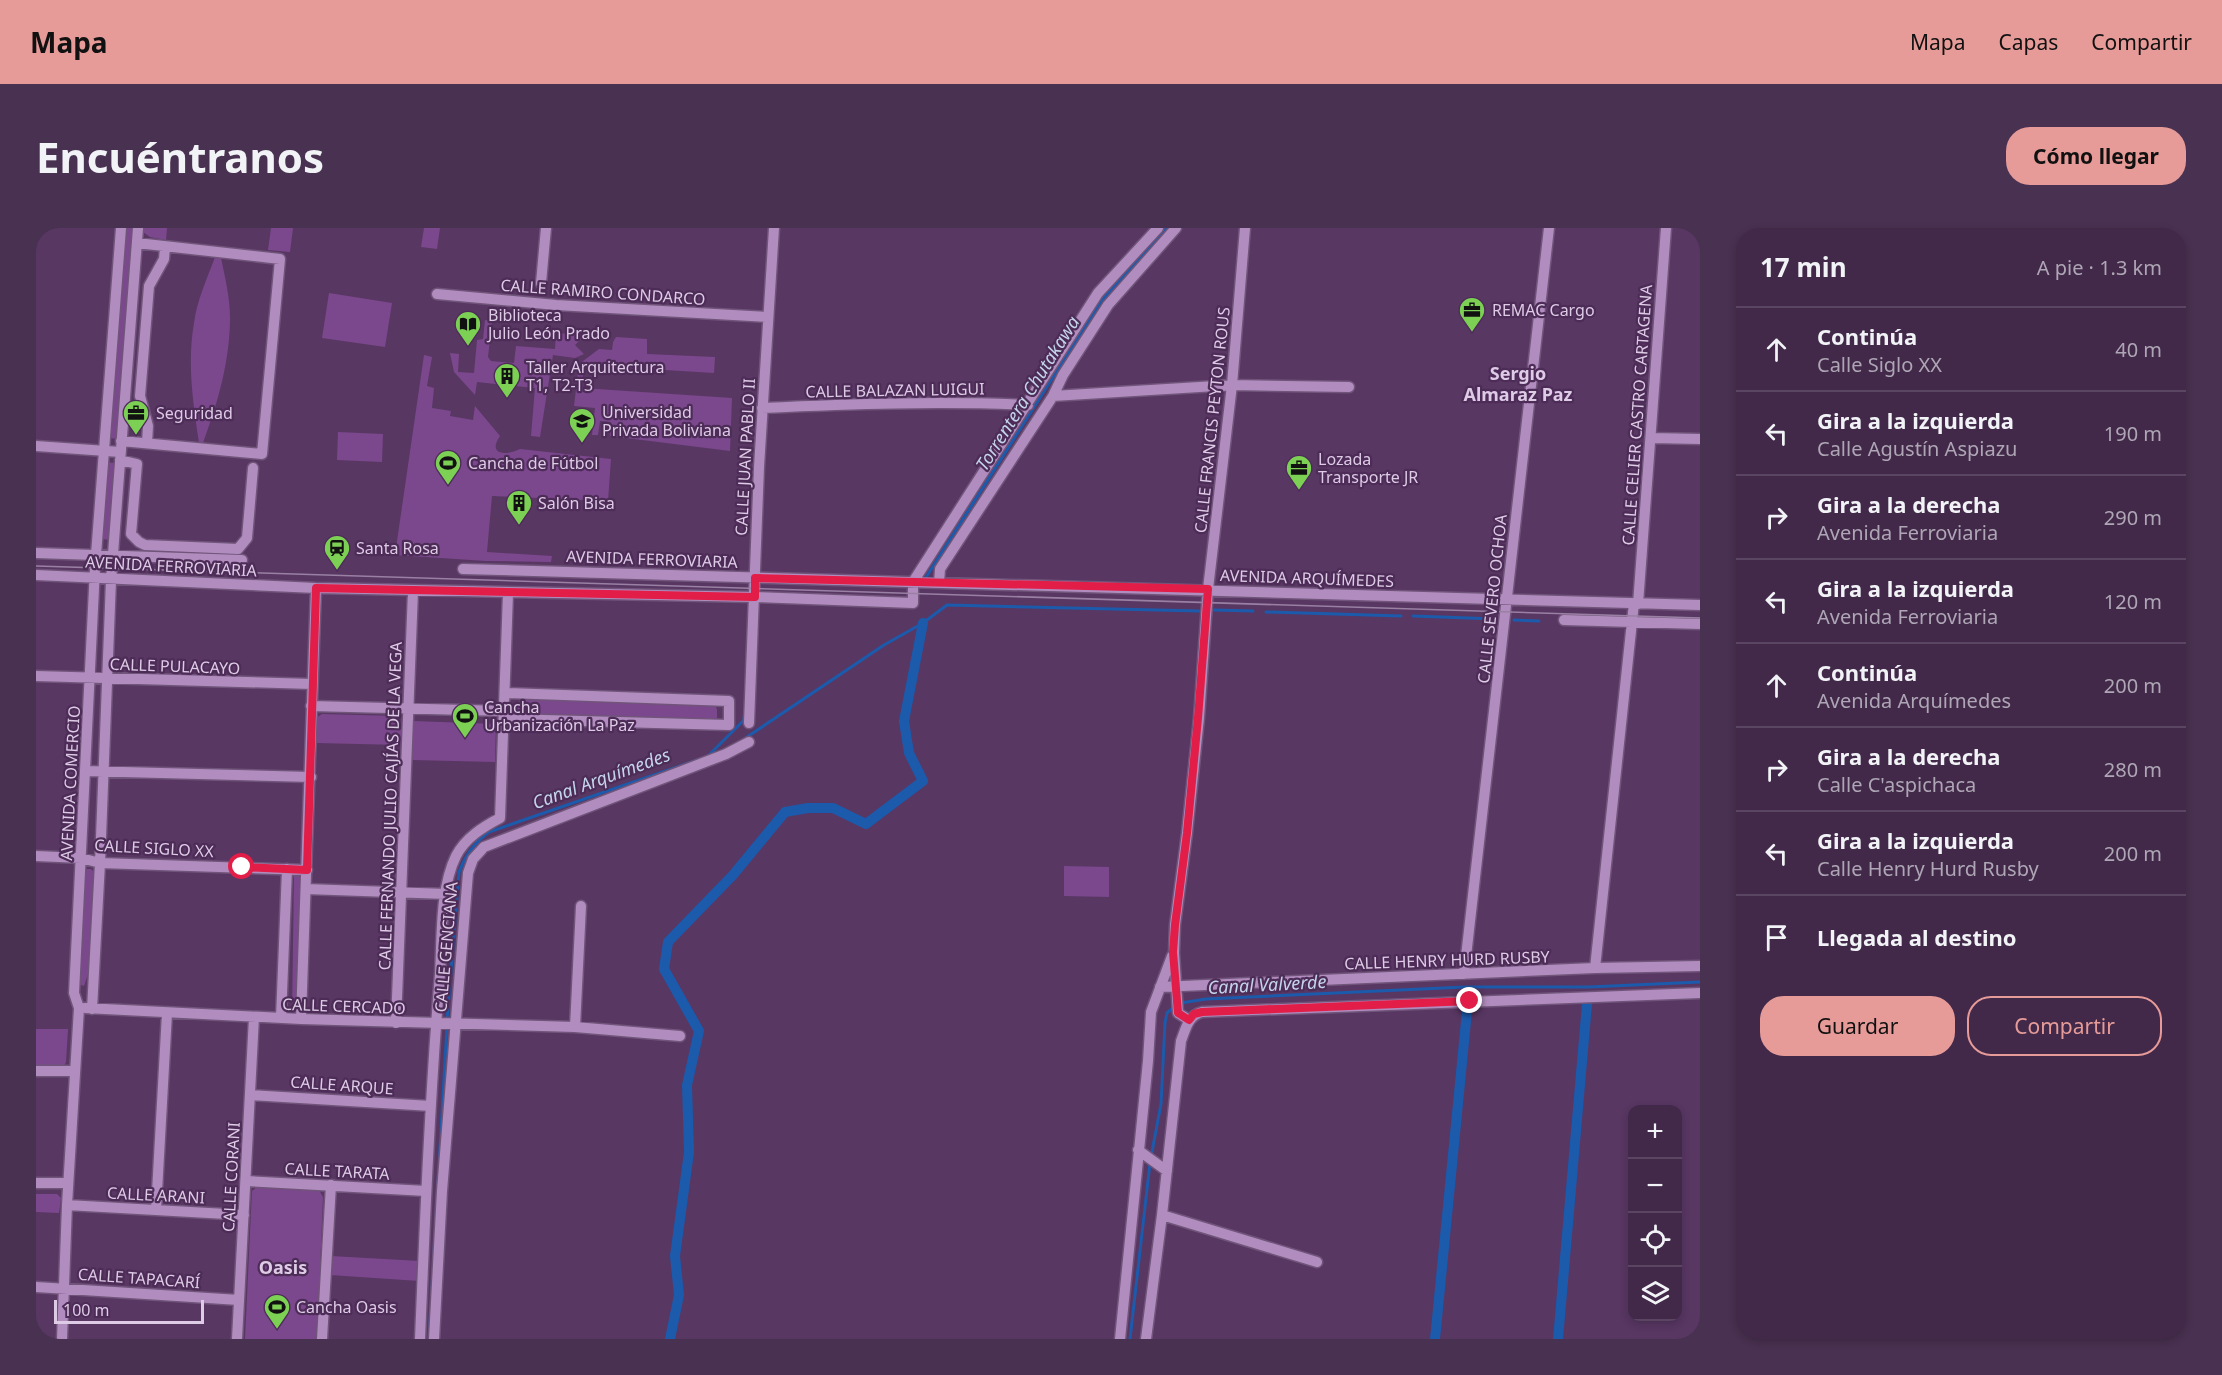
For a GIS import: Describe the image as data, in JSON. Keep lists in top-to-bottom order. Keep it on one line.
{"streets":{"street":["CALLE RAMIRO CONDARCO","CALLE BALAZAN LUIGUI","CALLE CELIER CASTRO CARTAGENA","CALLE FRANCIS PEYTON ROUS","CALLE JUAN PABLO II","AVENIDA FERROVIARIA","AVENIDA ARQUÍMEDES","CALLE SEVERO OCHOA","CALLE PULACAYO","AVENIDA COMERCIO","CALLE FERNANDO JULIO CAJÍAS DE LA VEGA","CALLE SIGLO XX","CALLE GENCIANA","CALLE HENRY HURD RUSBY","CALLE CERCADO","CALLE ARQUE","CALLE TARATA","CALLE CORANI","CALLE ARANI","CALLE TAPACARÍ"]},"crossings":[["CALLE RAMIRO CONDARCO","CALLE JUAN PABLO II"],["CALLE BALAZAN LUIGUI","CALLE JUAN PABLO II"],["CALLE CELIER CASTRO CARTAGENA","AVENIDA ARQUÍMEDES"],["CALLE CELIER CASTRO CARTAGENA","CALLE HENRY HURD RUSBY"],["CALLE FRANCIS PEYTON ROUS","AVENIDA ARQUÍMEDES"],["CALLE JUAN PABLO II","AVENIDA FERROVIARIA"],["AVENIDA FERROVIARIA","AVENIDA ARQUÍMEDES"],["AVENIDA FERROVIARIA","AVENIDA COMERCIO"],["AVENIDA FERROVIARIA","CALLE FERNANDO JULIO CAJÍAS DE LA VEGA"],["AVENIDA ARQUÍMEDES","CALLE SEVERO OCHOA"],["CALLE SEVERO OCHOA","CALLE HENRY HURD RUSBY"],["CALLE PULACAYO","AVENIDA COMERCIO"],["AVENIDA COMERCIO","CALLE SIGLO XX"],["AVENIDA COMERCIO","CALLE CERCADO"],["AVENIDA COMERCIO","CALLE ARANI"],["AVENIDA COMERCIO","CALLE TAPACARÍ"],["CALLE FERNANDO JULIO CAJÍAS DE LA VEGA","CALLE CERCADO"],["CALLE GENCIANA","CALLE CERCADO"],["CALLE GENCIANA","CALLE ARQUE"],["CALLE GENCIANA","CALLE TARATA"],["CALLE CERCADO","CALLE CORANI"],["CALLE ARQUE","CALLE CORANI"],["CALLE TARATA","CALLE CORANI"],["CALLE CORANI","CALLE ARANI"],["CALLE CORANI","CALLE TAPACARÍ"]],"districts":["Sergio Almaraz Paz","Oasis"],"water":["Torrentera Chutakawa","Canal Arquímedes","Canal Valverde"],"places":{"office":["REMAC Cargo","Seguridad","Lozada Transporte JR"],"library":["Biblioteca Julio León Prado"],"building":["Taller Arquitectura T1, T2-T3","Salón Bisa"],"school or university":["Universidad Privada Boliviana"],"sports":["Cancha de Fútbol","Cancha Urbanización La Paz","Cancha Oasis"],"station":["Santa Rosa"]},"scale_bar":"100 m","page":{"header":"Mapa","nav":["Mapa","Capas","Compartir"],"buttons":["Cómo llegar",["Guardar","Compartir"]],"title":"Encuéntranos","heading":["17 min","A pie · 1.3 km"],"list":[["Continúa","Calle Siglo XX","40 m"],["Gira a la izquierda","Calle Agustín Aspiazu","190 m"],["Gira a la derecha","Avenida Ferroviaria","290 m"],["Gira a la izquierda","Avenida Ferroviaria","120 m"],["Continúa","Avenida Arquímedes","200 m"],["Gira a la derecha","Calle C'aspichaca","280 m"],["Gira a la izquierda","Calle Henry Hurd Rusby","200 m"],"Llegada al destino"],"map_buttons":["+","−"],"scale":"100 m"}}
